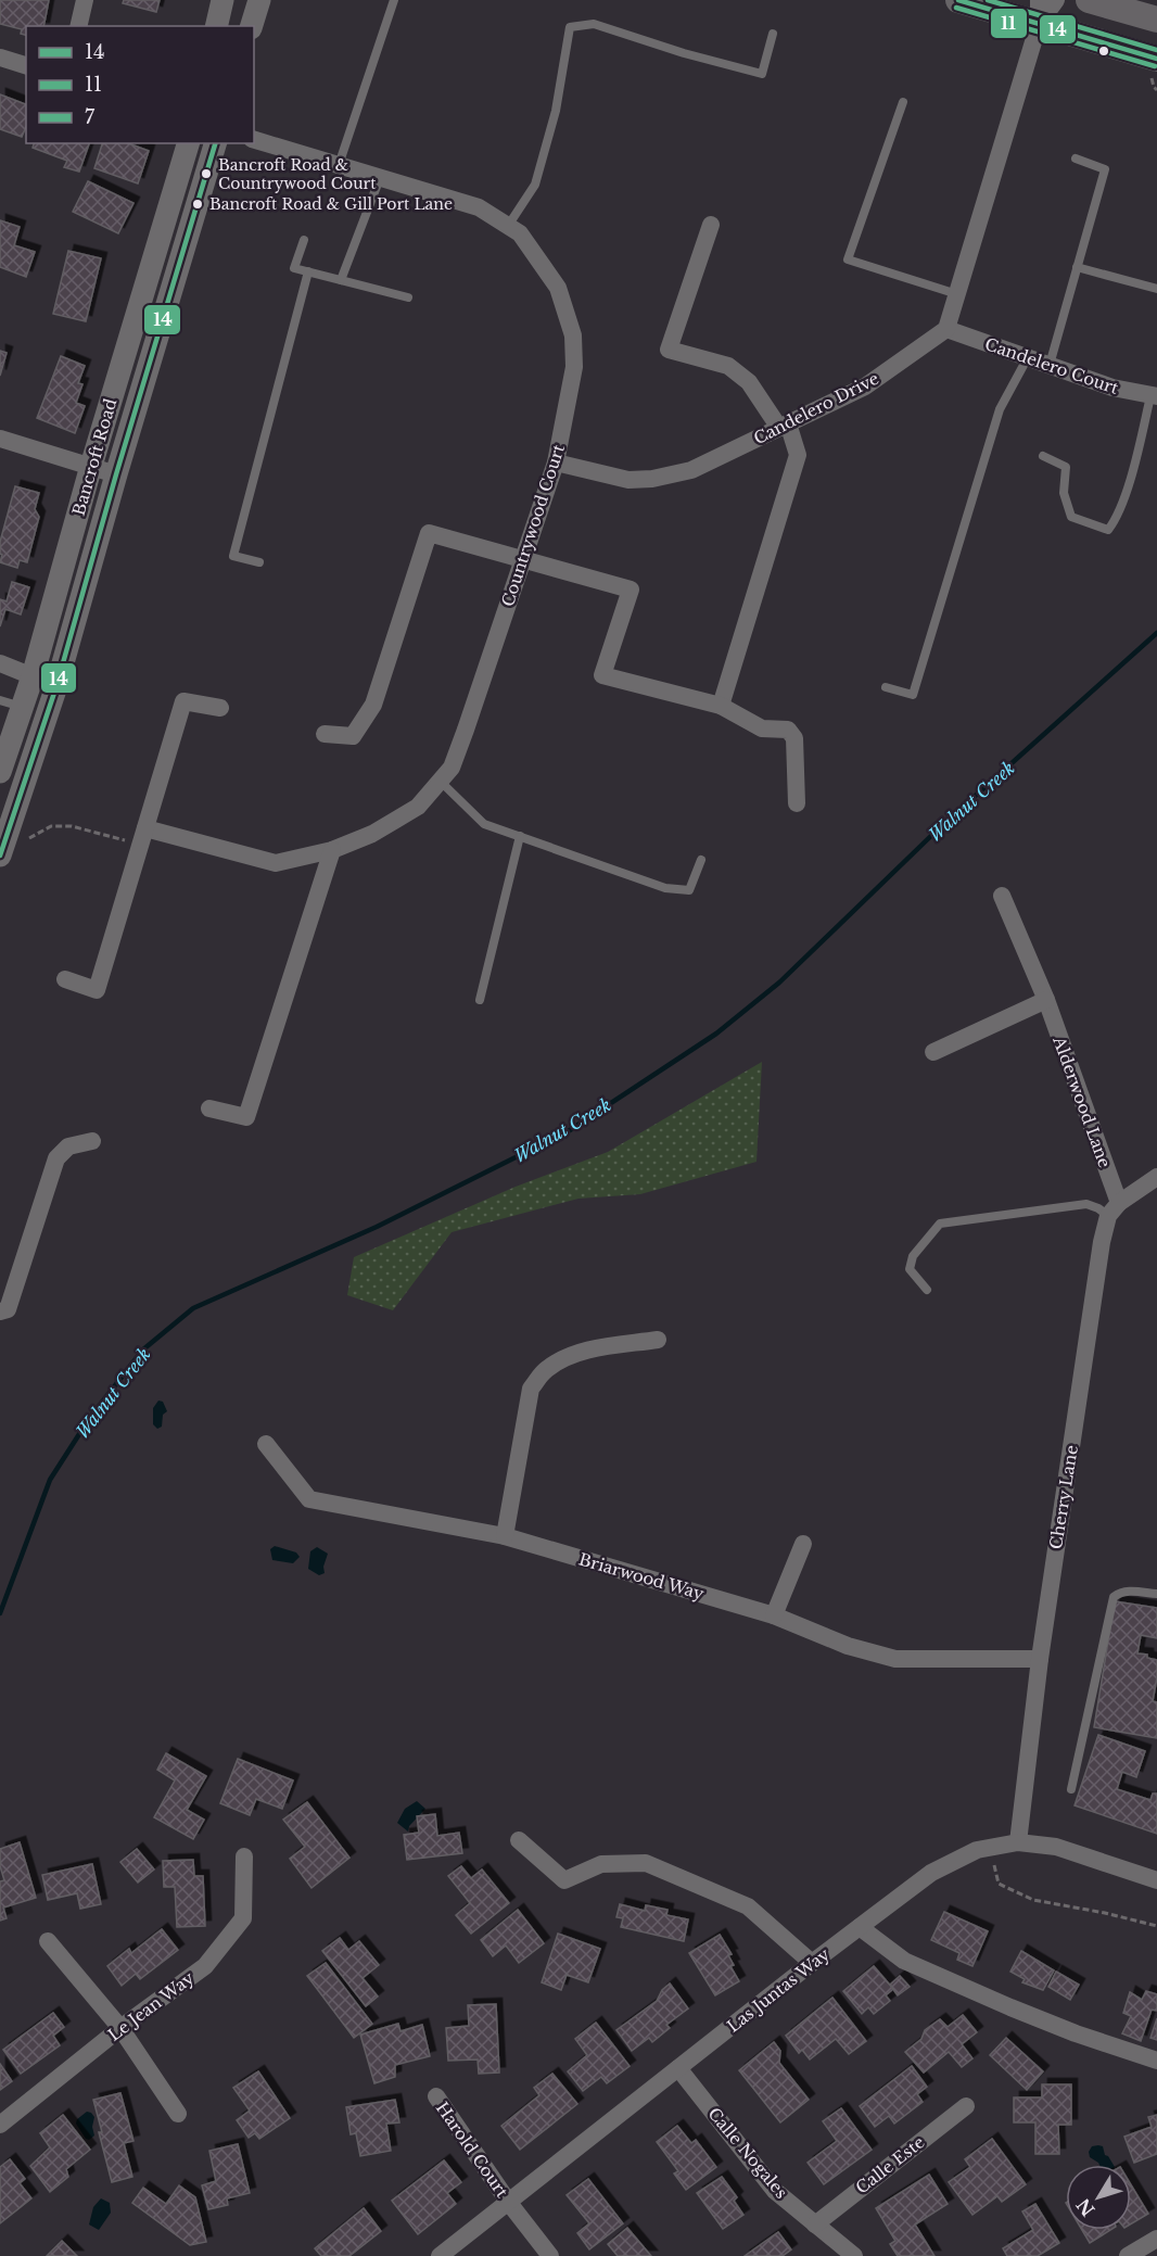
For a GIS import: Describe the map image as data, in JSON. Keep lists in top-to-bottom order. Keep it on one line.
{"streets":{"street":["Candelero Court","Candelero Drive","Bancroft Road","Countrywood Court","Alderwood Lane","Cherry Lane","Briarwood Way","Las Juntas Way","Le Jean Way","Harold Court","Calle Nogales","Calle Este"]},"crossings":[["Candelero Court","Candelero Drive"],["Candelero Drive","Countrywood Court"],["Alderwood Lane","Cherry Lane"],["Cherry Lane","Briarwood Way"],["Cherry Lane","Las Juntas Way"],["Las Juntas Way","Harold Court"],["Las Juntas Way","Calle Nogales"],["Calle Nogales","Calle Este"]],"water":["Walnut Creek"],"places":["Bancroft Road & Countrywood Court","Bancroft Road & Gill Port Lane"],"lines":["transit line 14","transit line 7","transit line 11"],"legend":["14","11","7"],"north":"bottom left"}
